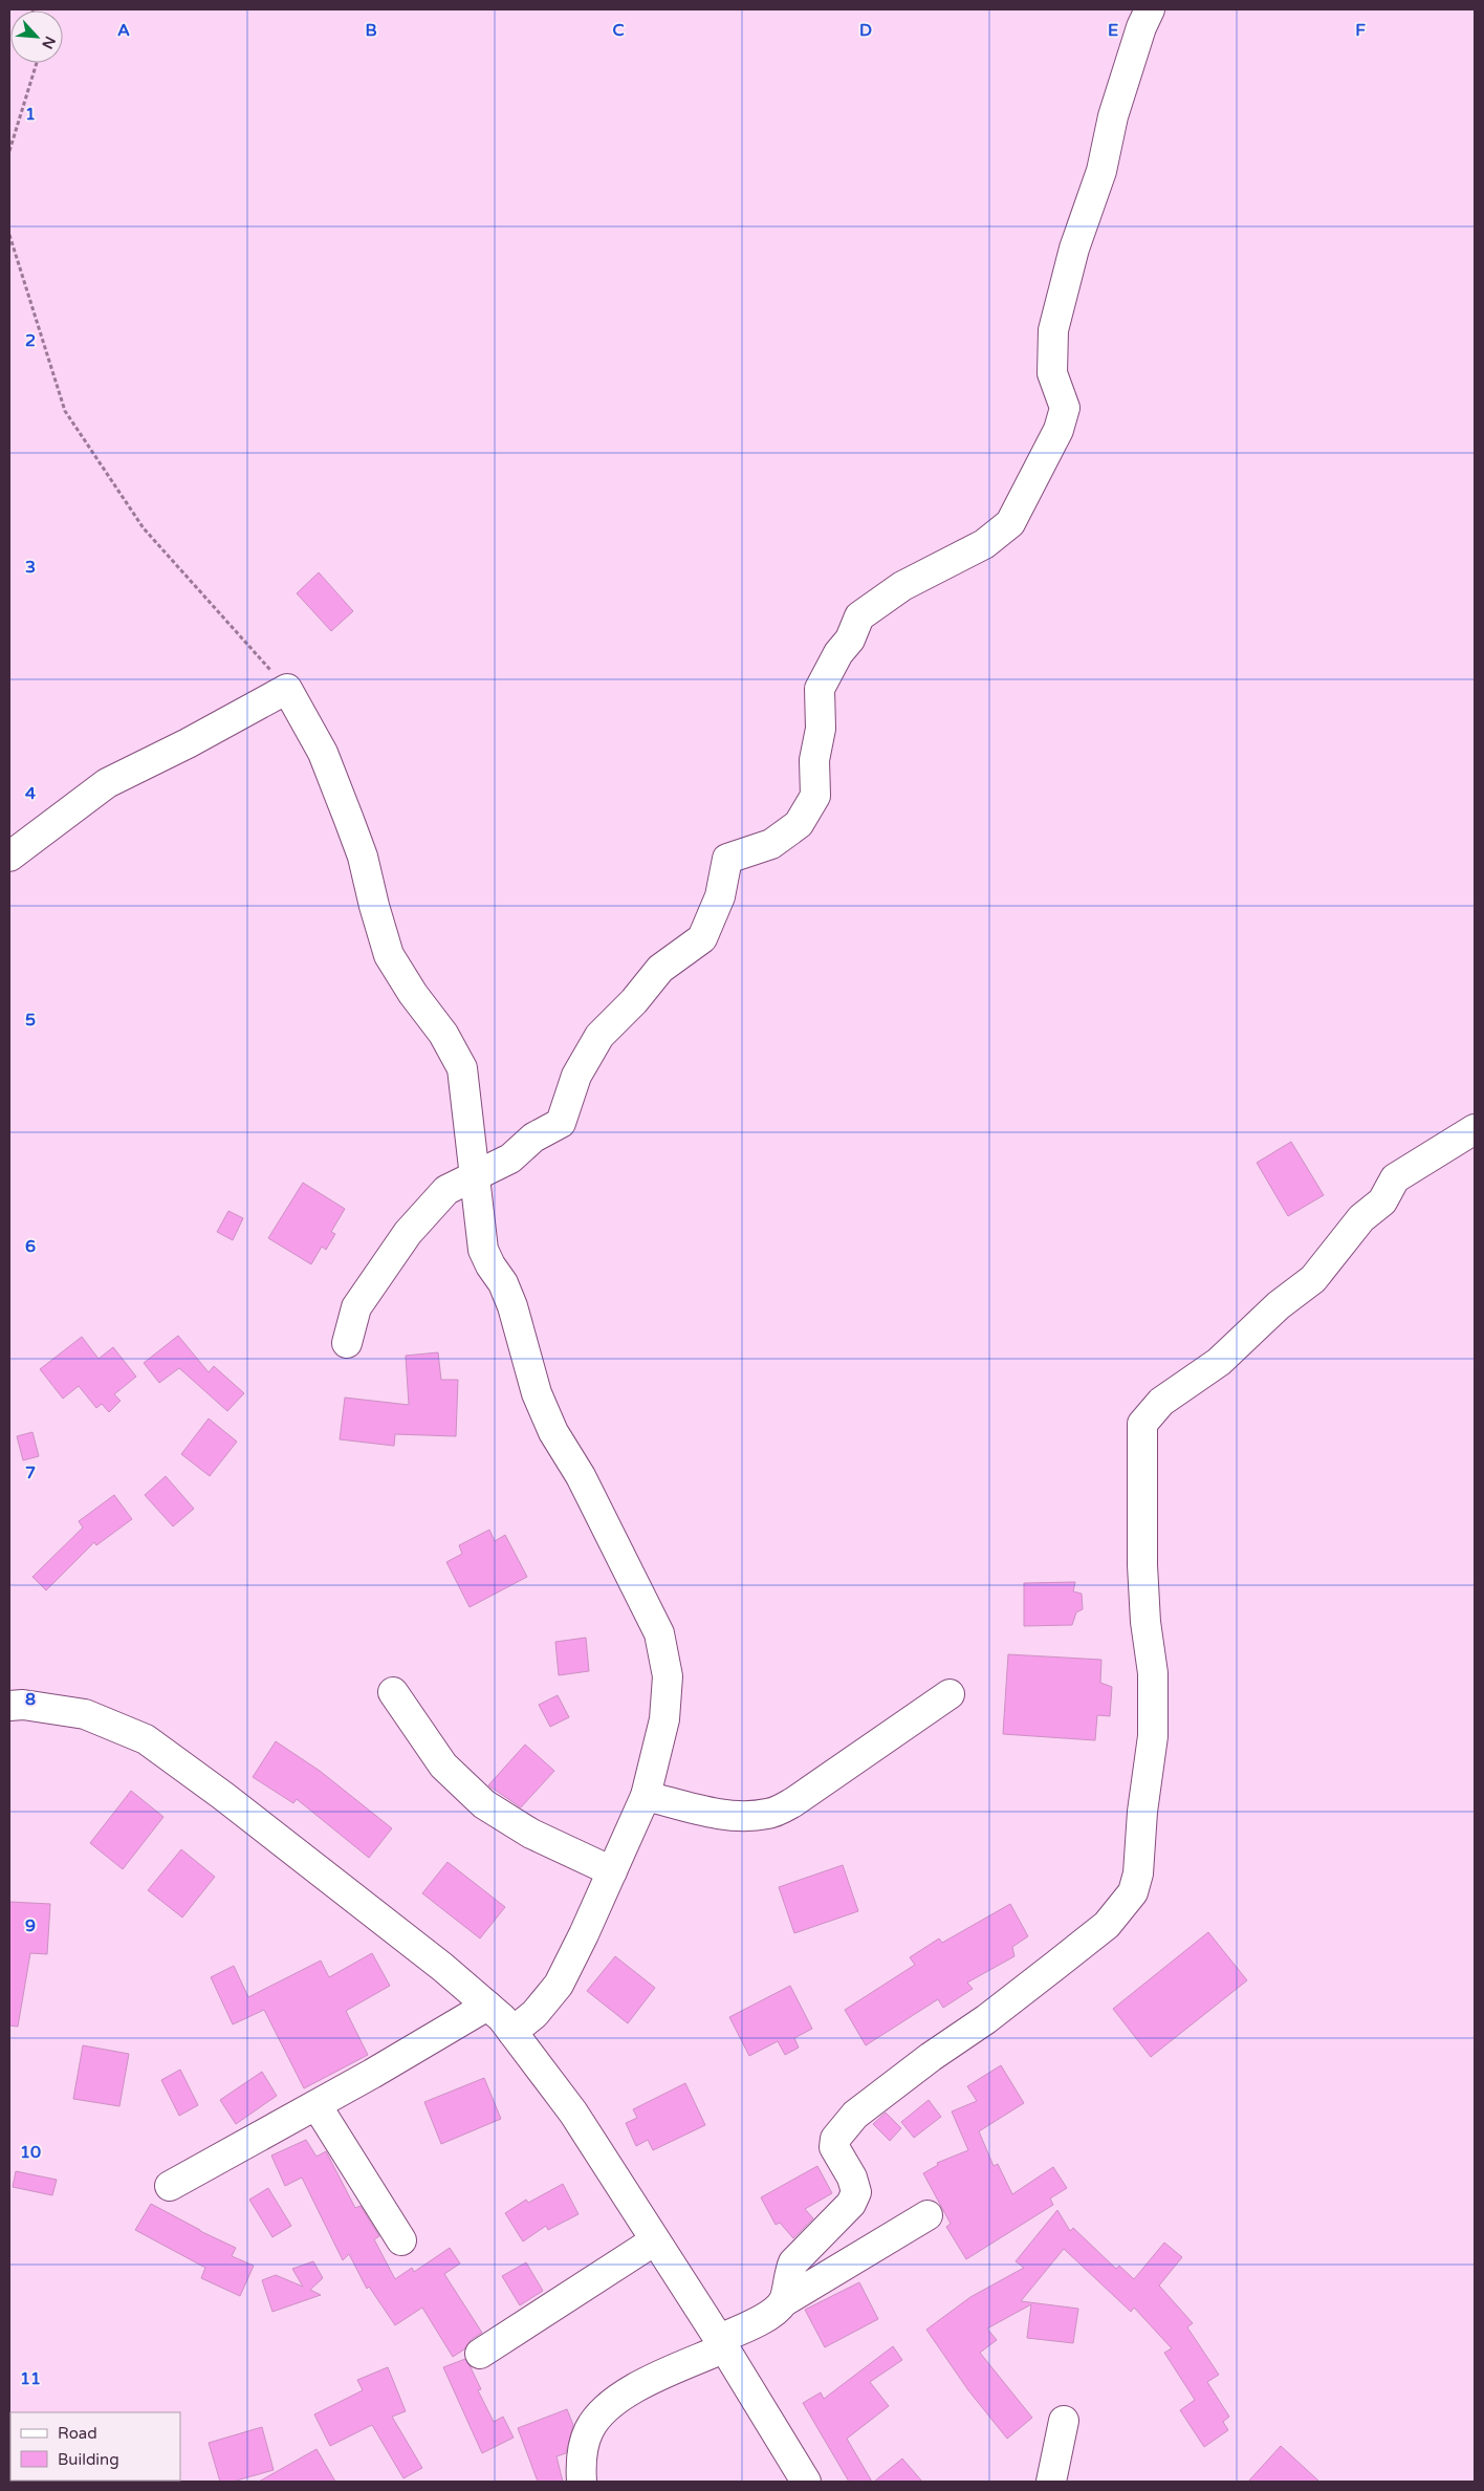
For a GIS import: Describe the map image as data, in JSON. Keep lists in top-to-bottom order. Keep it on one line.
{"legend":["Road","Building"],"north":"bottom right","grid":{"columns":["A","B","C","D","E","F"],"rows":["1","2","3","4","5","6","7","8","9","10","11"]}}
